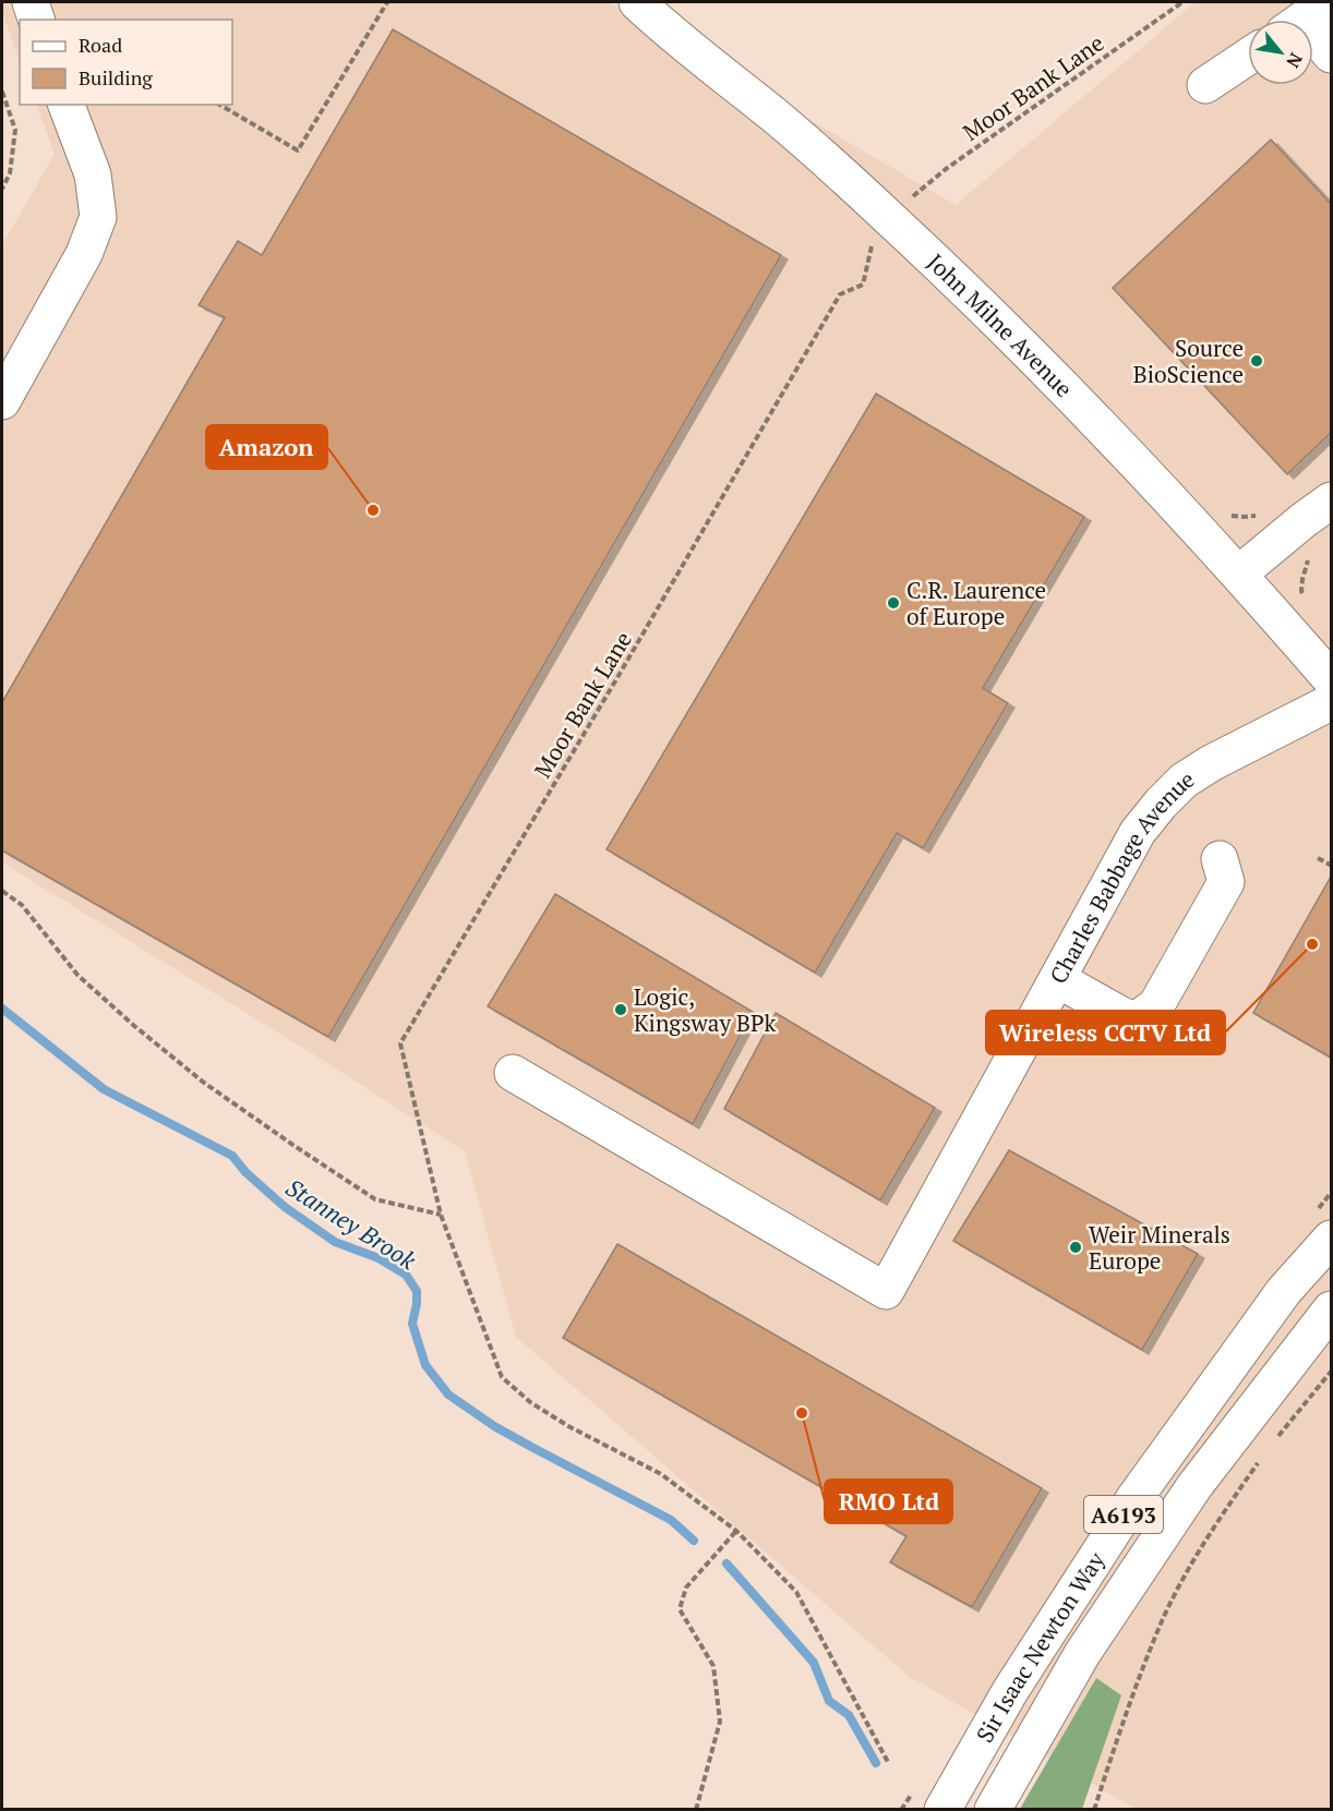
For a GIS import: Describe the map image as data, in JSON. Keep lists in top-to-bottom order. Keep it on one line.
{"streets":{"main road":["John Milne Avenue","Charles Babbage Avenue","A6193","Sir Isaac Newton Way"],"path":["Moor Bank Lane"]},"water":["Stanney Brook"],"places":["Source BioScience","Amazon","C.R. Laurence of Europe","Wireless CCTV Ltd","Logic, Kingsway BPk","Weir Minerals Europe","RMO Ltd"],"legend":["Road","Building"],"north":"bottom right"}
